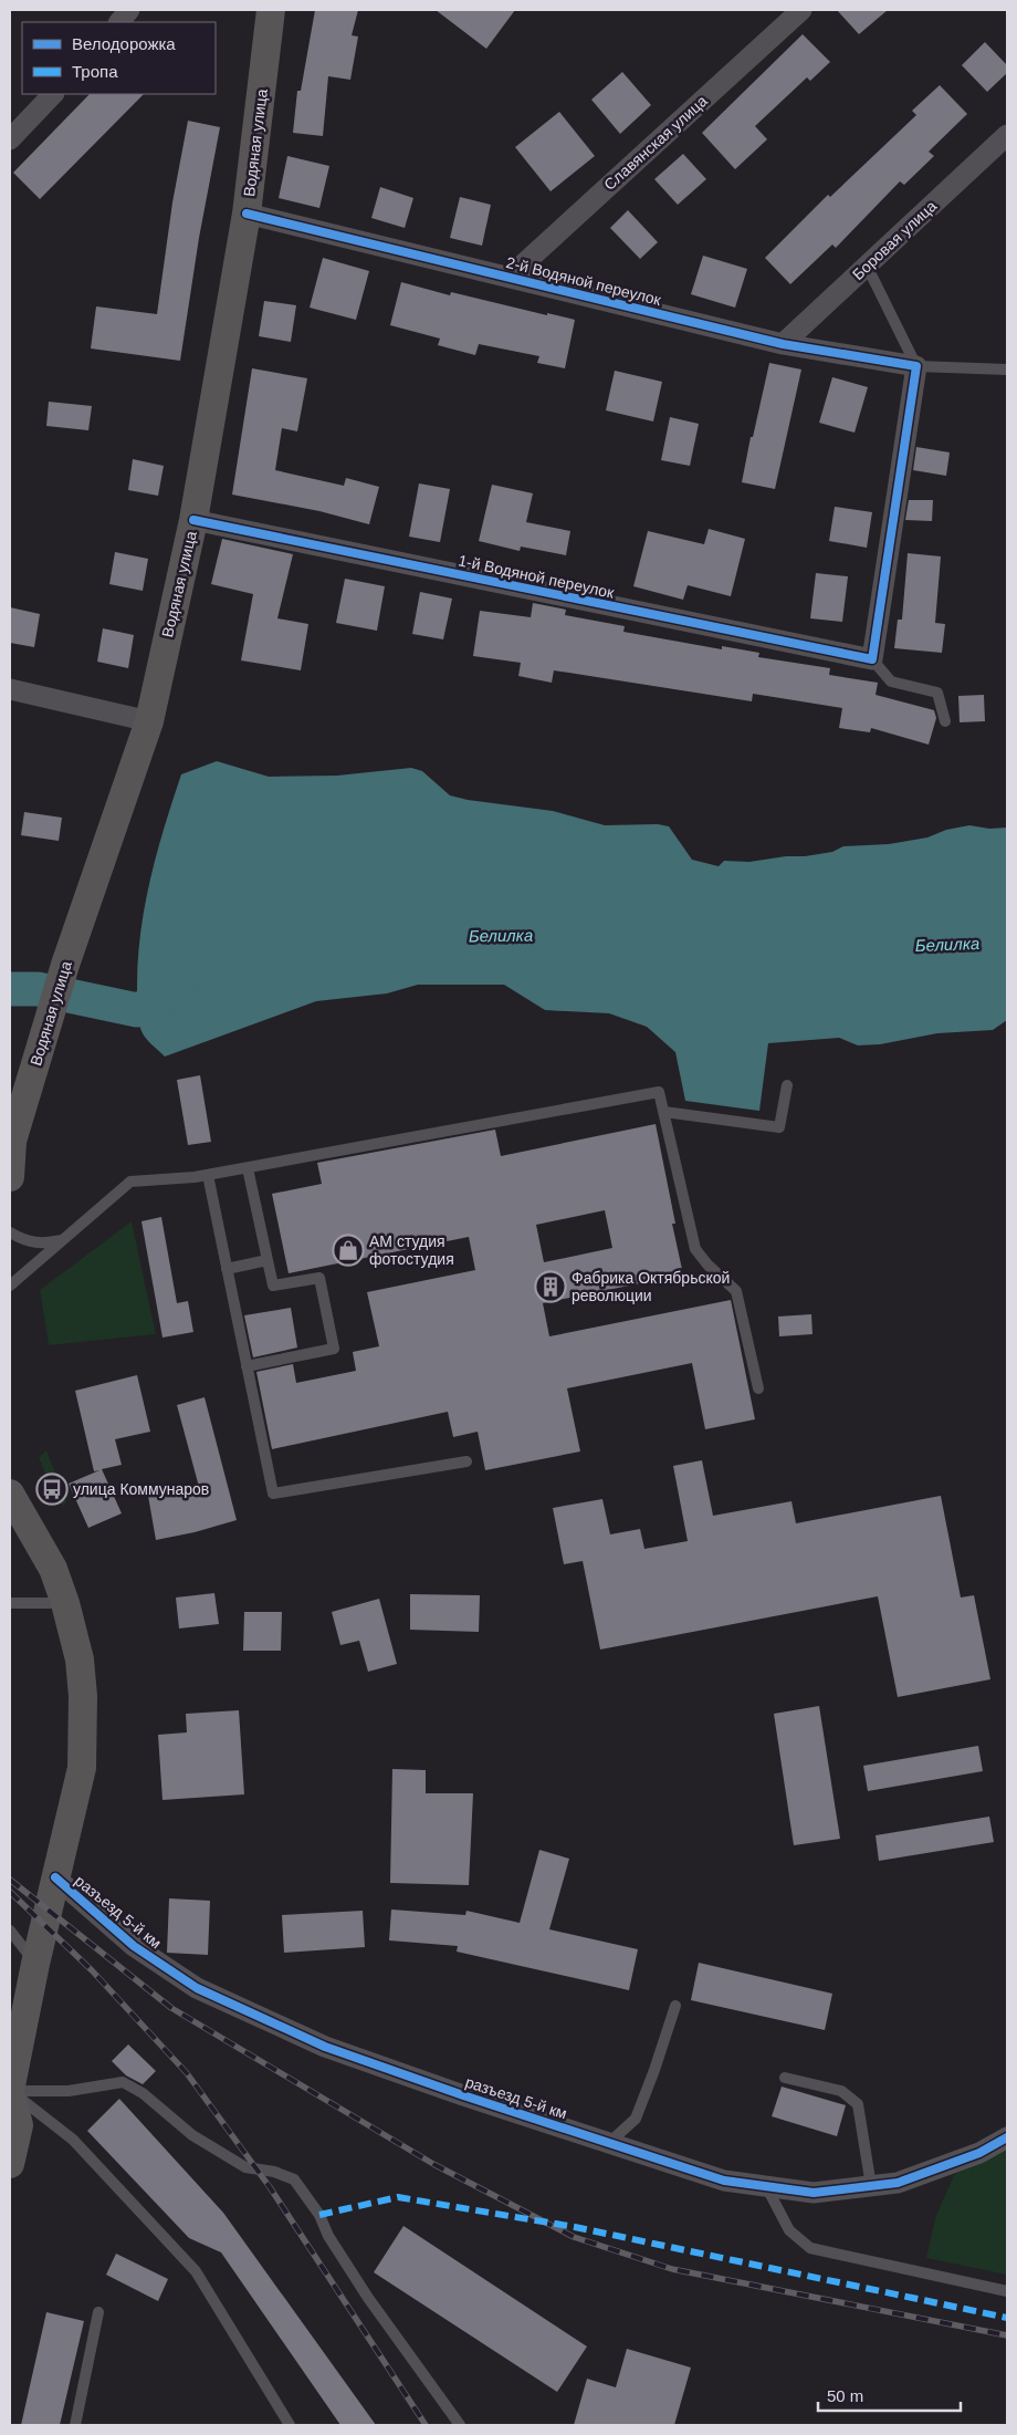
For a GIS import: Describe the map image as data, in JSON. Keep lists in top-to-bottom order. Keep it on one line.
{"streets":{"street":["Водяная улица","Славянская улица","Боровая улица","2-й Водяной переулок","1-й Водяной переулок","разъезд 5-й км"]},"crossings":[["Водяная улица","2-й Водяной переулок"],["Водяная улица","1-й Водяной переулок"],["Славянская улица","2-й Водяной переулок"],["Боровая улица","2-й Водяной переулок"]],"water":["Белилка"],"places":{"shop":["АМ студия фотостудия"],"building":["Фабрика Октябрьской революции"],"bus stop":["улица Коммунаров"]},"legend":["Велодорожка","Тропа"],"scale_bar":"50 m"}
